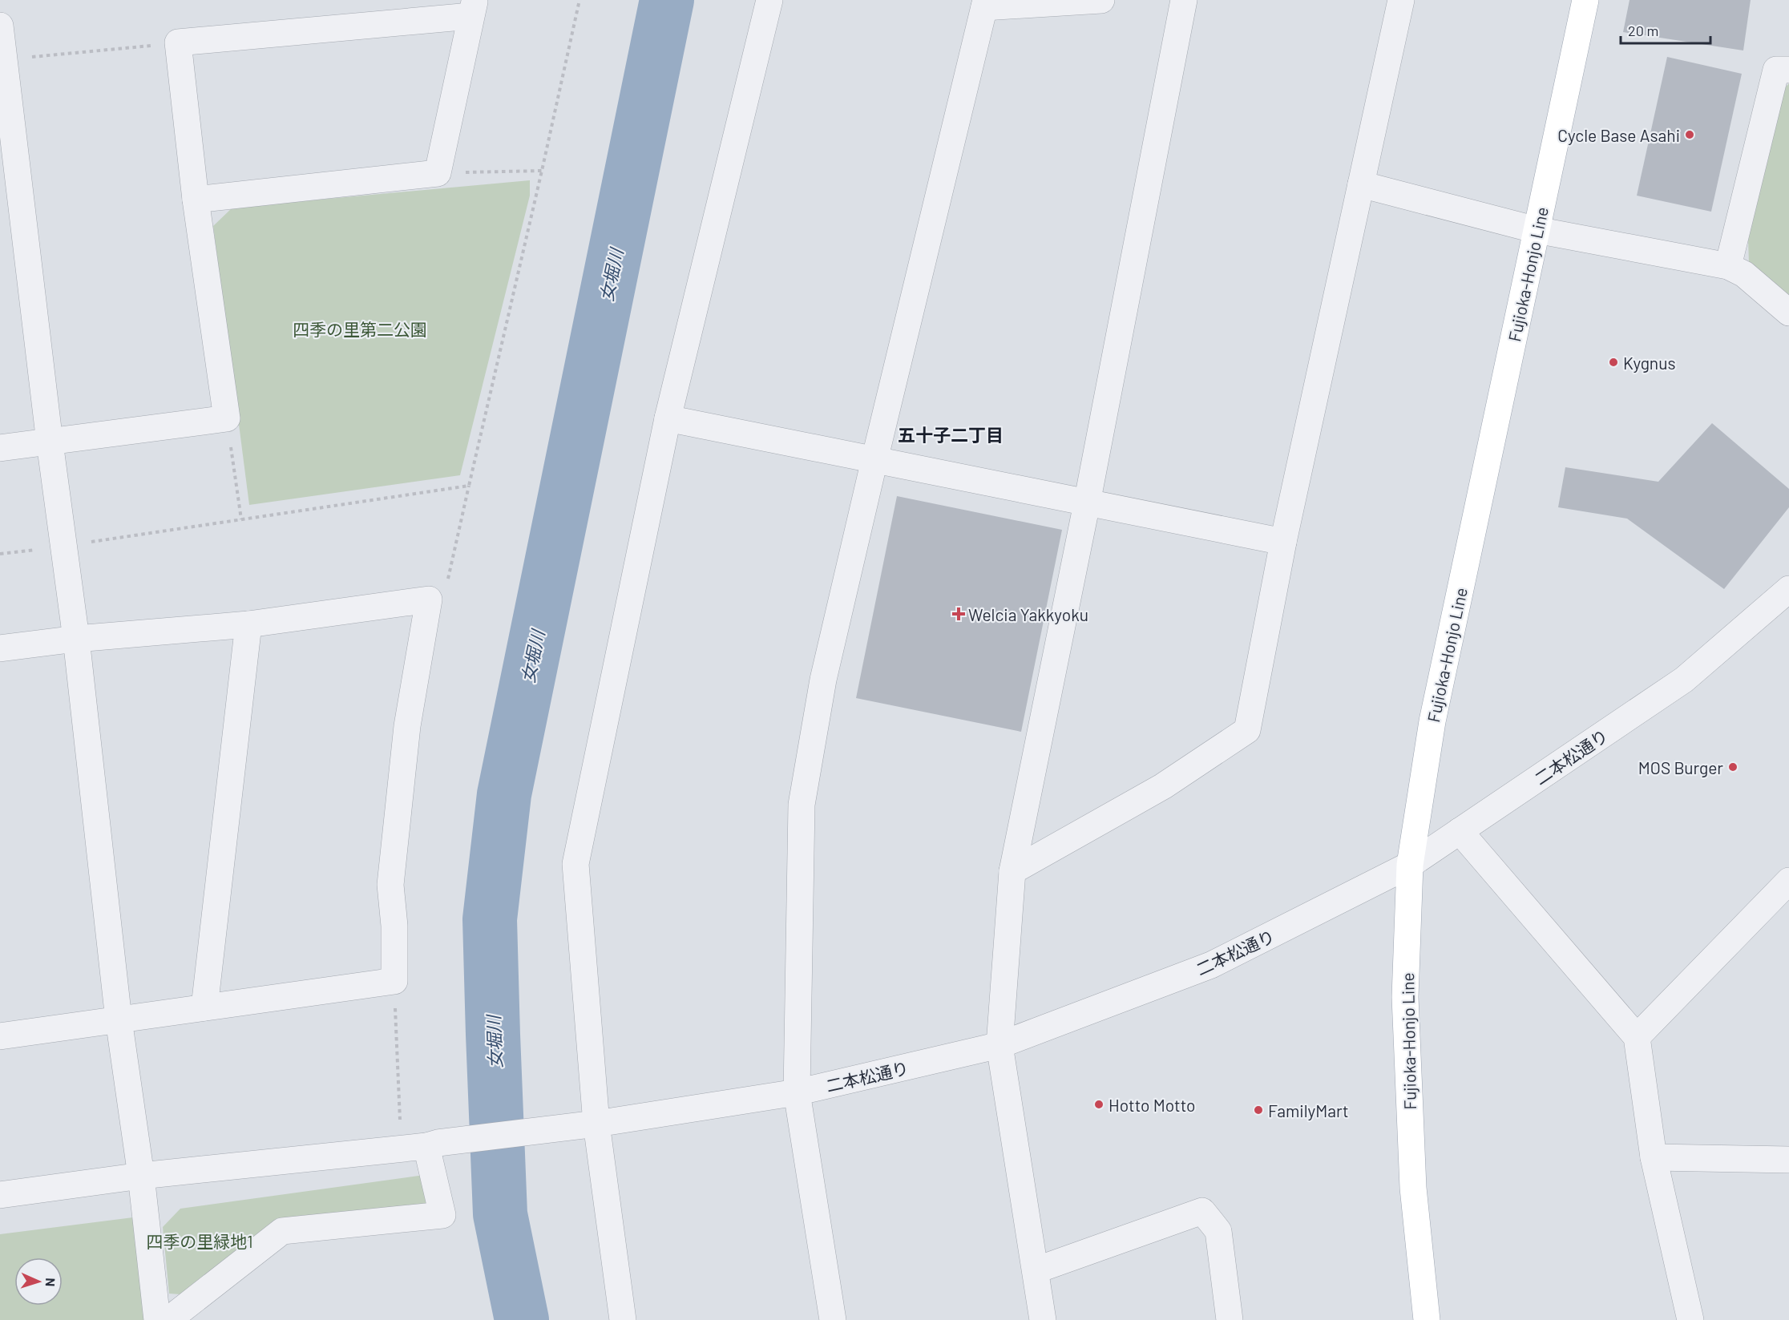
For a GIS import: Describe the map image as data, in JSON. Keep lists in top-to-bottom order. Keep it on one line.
{"streets":{"main road":["Fujioka-Honjo Line"],"street":["二本松通り"]},"crossings":[["Fujioka-Honjo Line","二本松通り"]],"districts":["五十子二丁目"],"water":["女堀川"],"parks":["四季の里第二公園","四季の里緑地1"],"places":{"other":["Cycle Base Asahi","Kygnus","MOS Burger","Hotto Motto","FamilyMart"],"health":["Welcia Yakkyoku"]},"scale_bar":"20 m","north":"right"}
